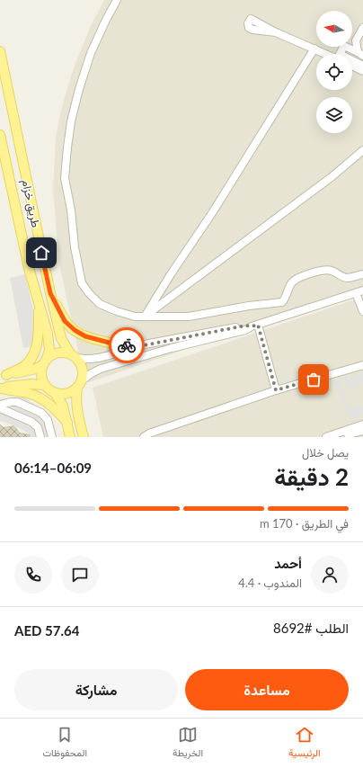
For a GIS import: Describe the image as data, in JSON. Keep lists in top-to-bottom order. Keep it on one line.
{"streets":{"main road":["طريق خزام"]},"north":"left","page":{"heading":["2 دقيقة","يصل خلال","06:09–06:14"],"panel":["أحمد","المندوب · 4.4","الطلب #8692","AED 57.64"],"bar":"في الطريق · 170 m","buttons":["مساعدة","مشاركة"],"tabs":["الرئيسية","الخريطة","المحفوظات"]}}
